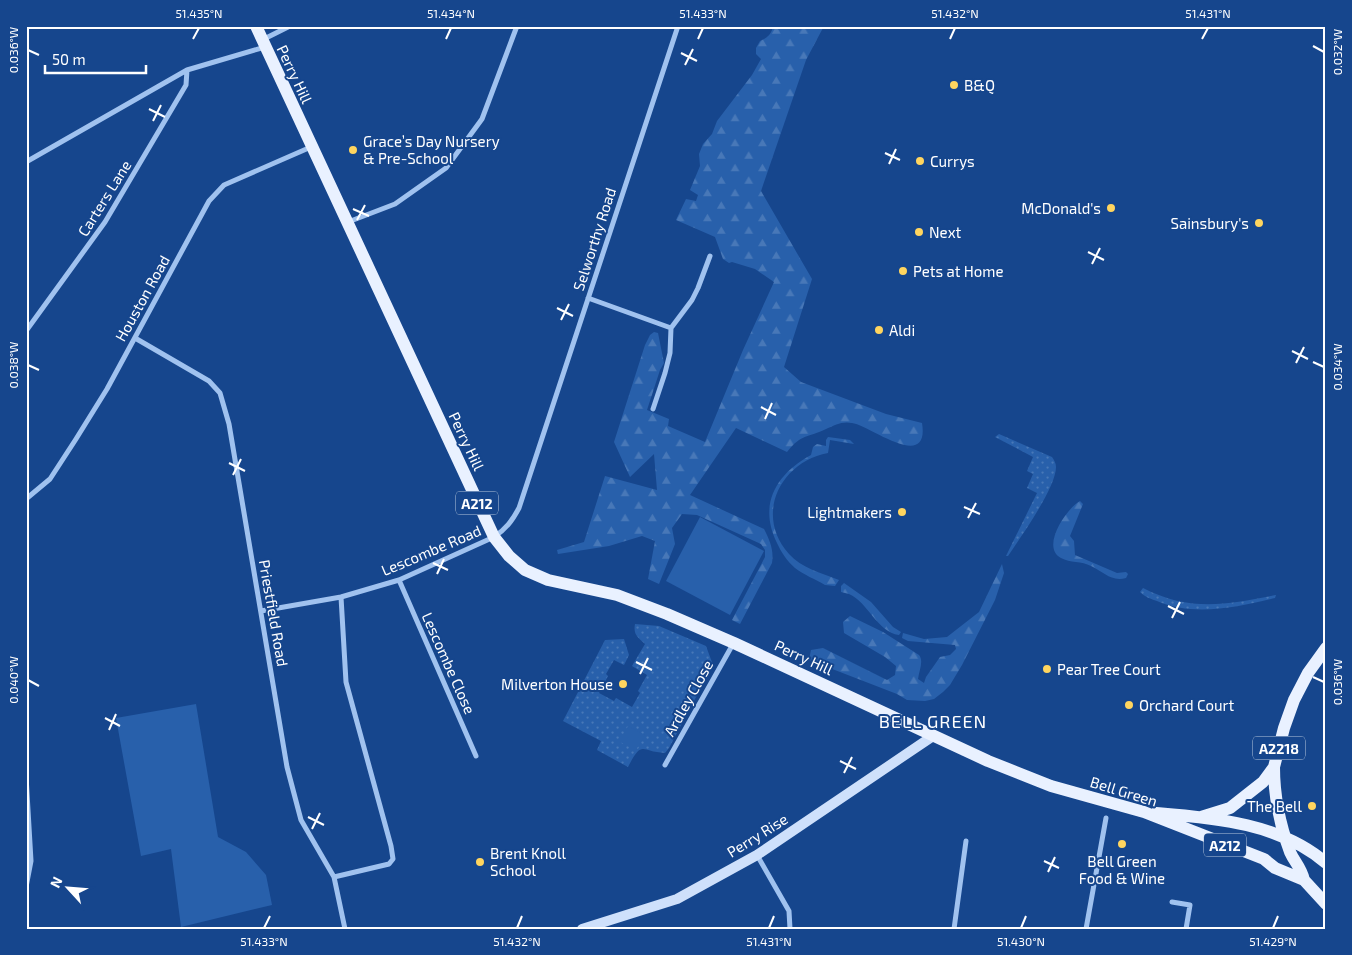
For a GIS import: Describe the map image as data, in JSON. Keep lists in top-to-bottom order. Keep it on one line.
{"streets":{"main road":["Perry Hill","A212","A2218","Bell Green","Perry Rise"],"street":["Carters Lane","Selworthy Road","Houston Road","Lescombe Road","Priestfield Road","Lescombe Close","Ardley Close"]},"crossings":[["Perry Hill","Selworthy Road"],["Perry Hill","Houston Road"],["Perry Hill","Lescombe Road"],["Perry Hill","Ardley Close"],["Perry Hill","Bell Green"],["Perry Hill","Perry Rise"],["Selworthy Road","Lescombe Road"],["Houston Road","Priestfield Road"],["A212","A2218"],["A212","Bell Green"],["Lescombe Road","Priestfield Road"],["Lescombe Road","Lescombe Close"],["Bell Green","Perry Rise"]],"districts":["BELL GREEN"],"places":["B&Q","Grace’s Day Nursery & Pre-School","Currys","McDonald's","Sainsbury's","Next","Pets at Home","Aldi","Lightmakers","Pear Tree Court","Milverton House","Orchard Court","The Bell","Bell Green Food & Wine","Brent Knoll School"],"scale_bar":"50 m","north":"top left","coordinates":["51.435°N","51.434°N","51.433°N","51.432°N","51.431°N","0.036°W","0.032°W","0.038°W","0.034°W","0.040°W","51.430°N","51.429°N"]}
